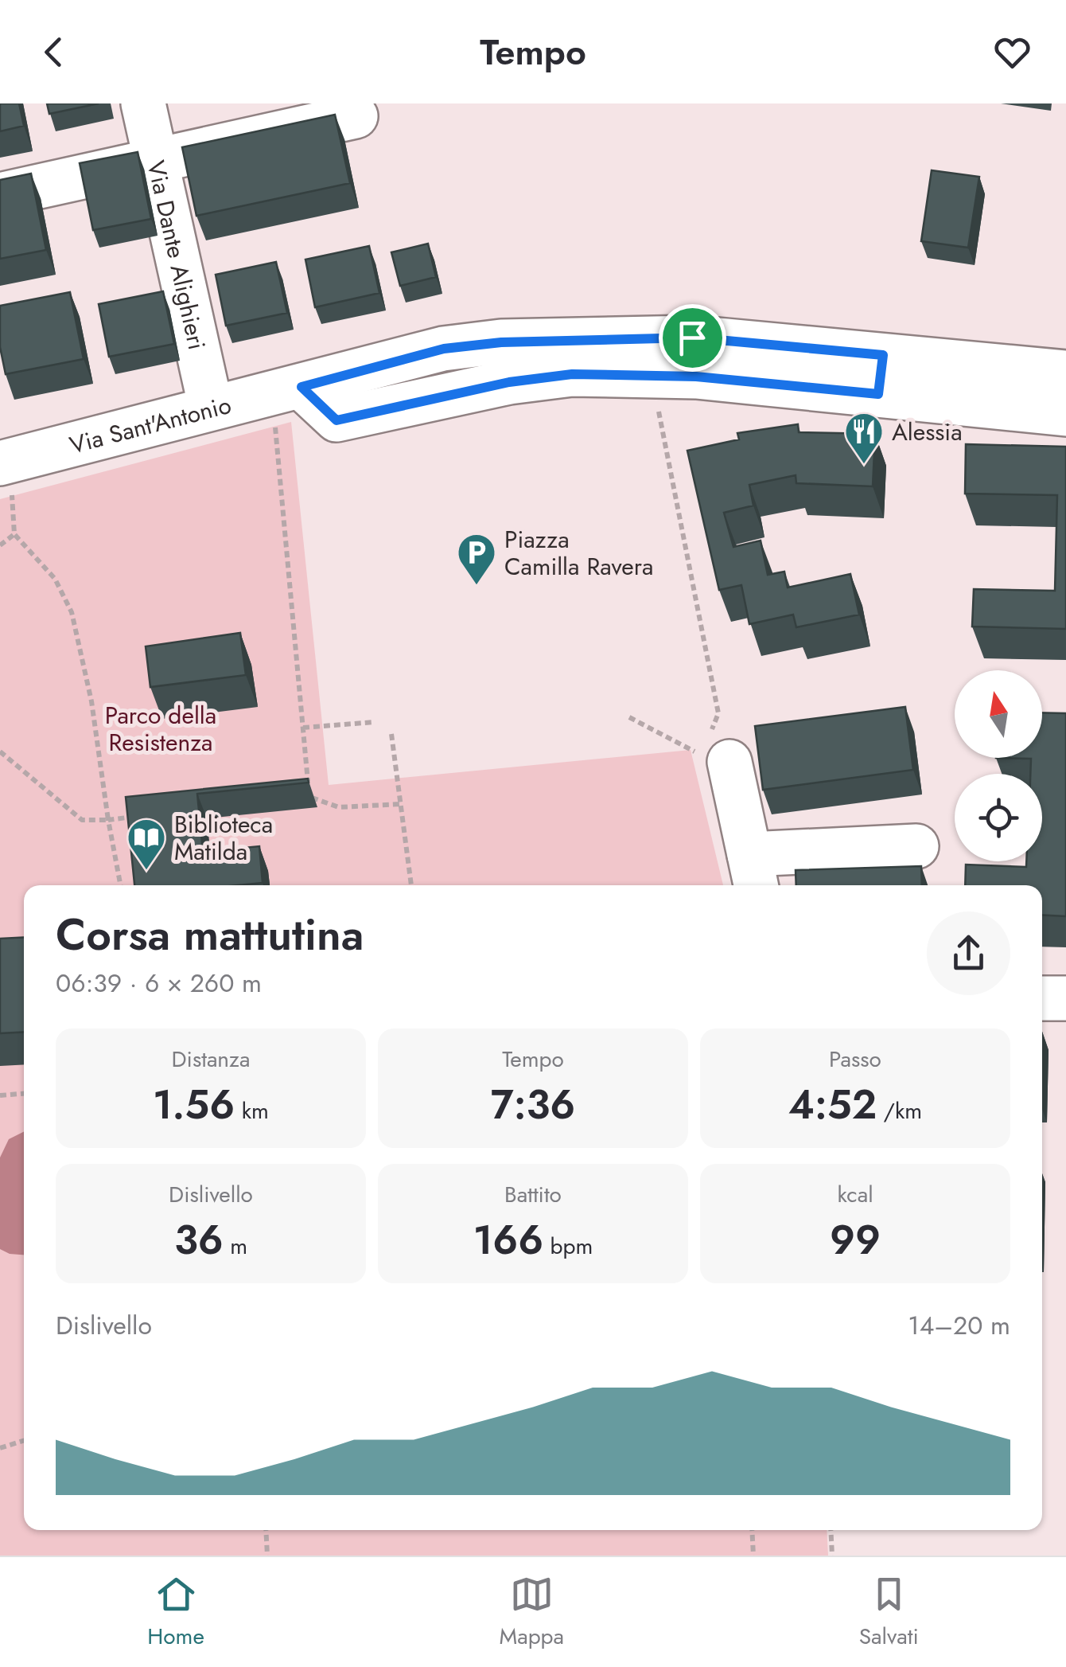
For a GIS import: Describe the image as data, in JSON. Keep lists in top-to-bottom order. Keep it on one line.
{"streets":{"street":["Via Dante Alighieri","Via Sant'Antonio"]},"crossings":[["Via Dante Alighieri","Via Sant'Antonio"]],"parks":["Parco della Resistenza"],"places":{"restaurant":["Alessia"],"parking":["Piazza Camilla Ravera"],"library":["Biblioteca Matilda"]},"north":"top","page":{"header":"Tempo","heading":["Corsa mattutina","06:39 · 6 × 260 m"],"stats":[["Distanza","1.56 km"],["Tempo","7:36"],["Passo","4:52 /km"],["Dislivello","36 m"],["Battito","166 bpm"],["kcal","99"]],"chart":["Dislivello","14–20 m"],"tabs":["Home","Mappa","Salvati"]}}
